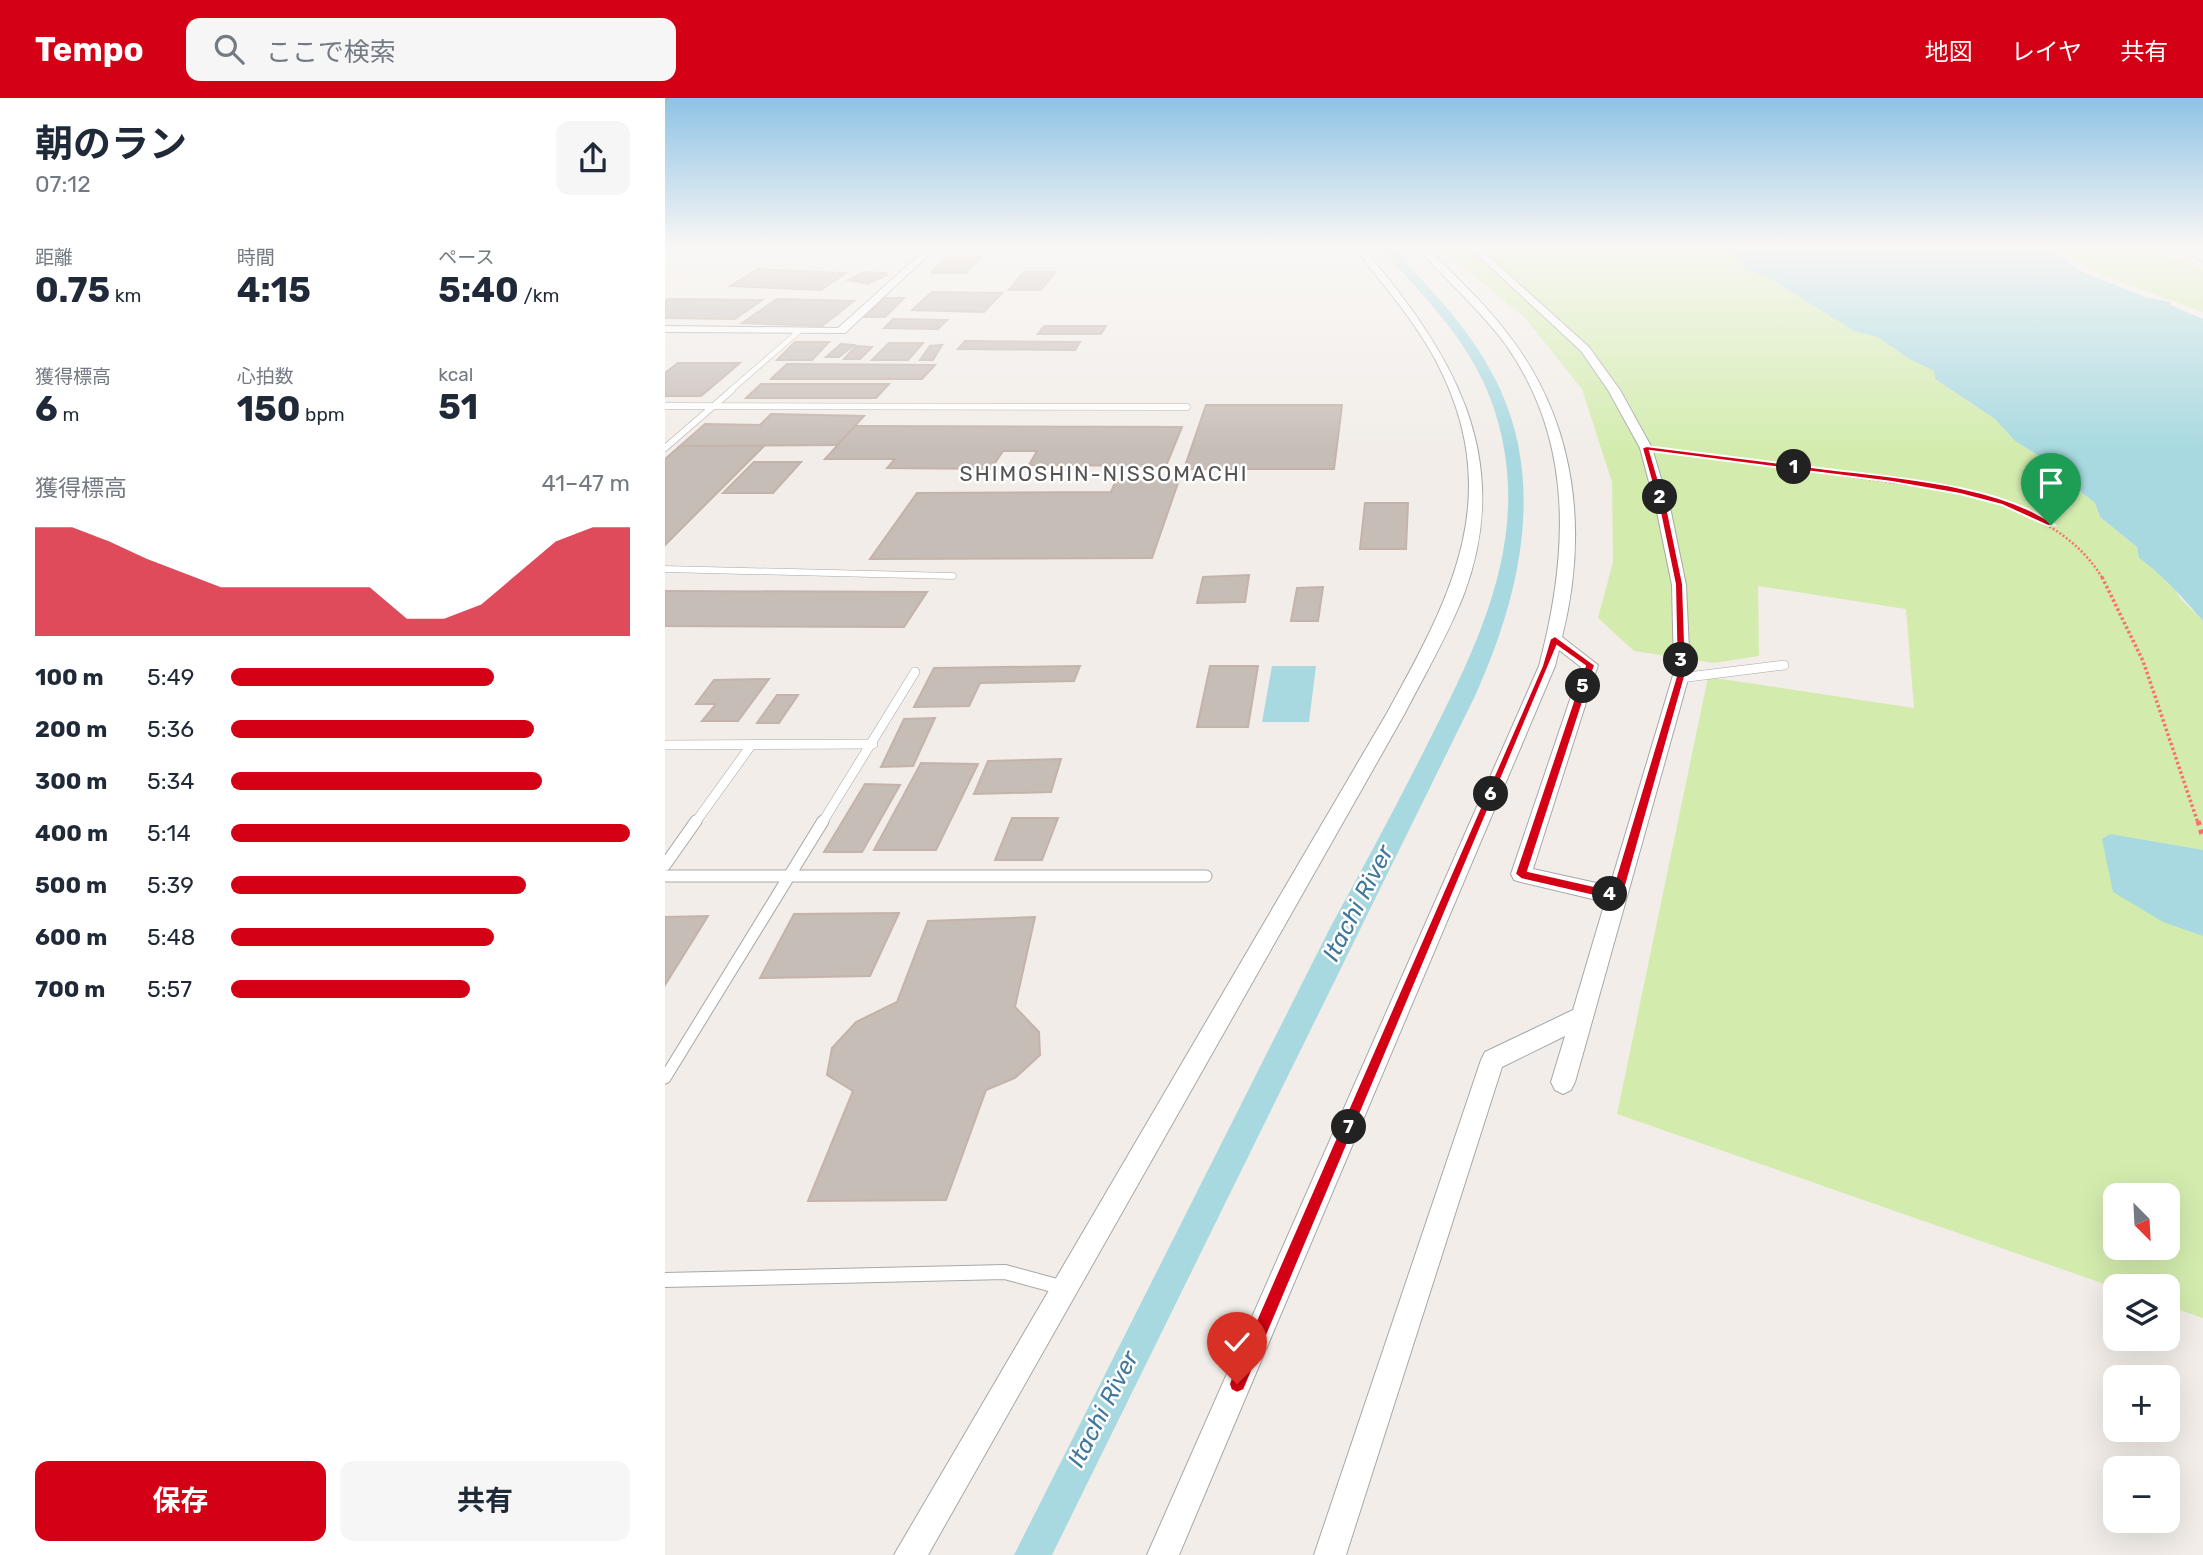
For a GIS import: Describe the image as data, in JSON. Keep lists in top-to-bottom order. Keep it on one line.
{"districts":["SHIMOSHIN-NISSOMACHI"],"water":["Itachi River"],"north":"bottom right","page":{"header":"Tempo","search":"ここで検索","nav":["地図","レイヤ","共有"],"heading":["朝のラン","07:12"],"stats":[["距離","0.75 km"],["時間","4:15"],["ペース","5:40 /km"],["獲得標高","6 m"],["心拍数","150 bpm"],["kcal","51"]],"pins":["1","2","3","5","6","4","7"],"chart":["獲得標高","41–47 m"],"list":[{"name":"100 m","note":"5:49"},{"name":"200 m","note":"5:36"},{"name":"300 m","note":"5:34"},{"name":"400 m","note":"5:14"},{"name":"500 m","note":"5:39"},{"name":"600 m","note":"5:48"},{"name":"700 m","note":"5:57"}],"map_buttons":["+","−"],"buttons":["保存","共有"]}}
